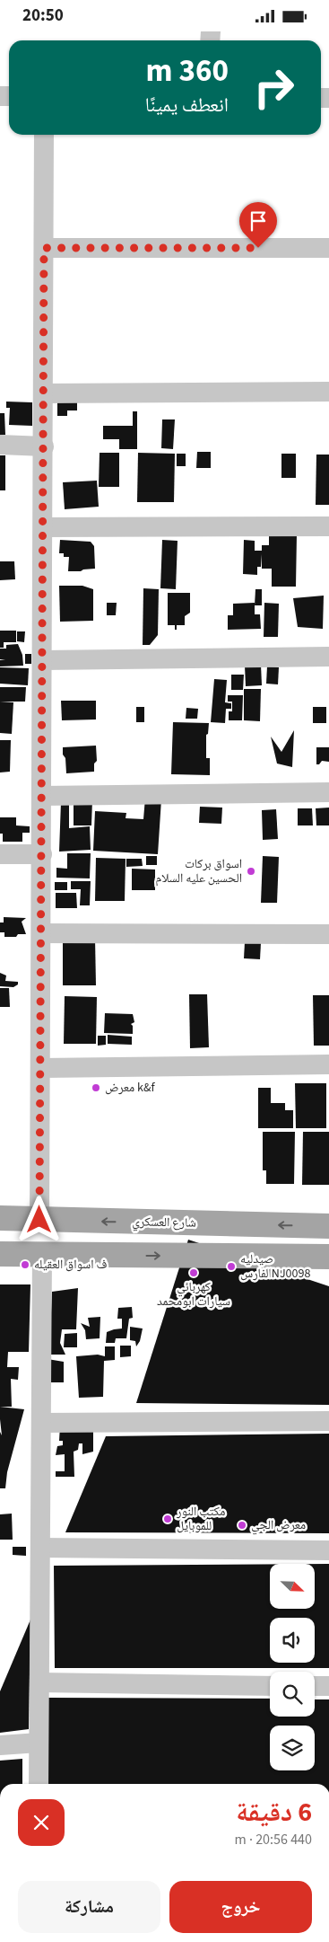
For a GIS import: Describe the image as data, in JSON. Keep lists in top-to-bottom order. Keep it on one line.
{"streets":{"main road":["شارع العسكري"]},"places":["اسواق بركات الحسين عليه السلام","معرض k&f","ف اسواق العقيله","صيدليه الفارسNJ0098","كهربائي سيارات ابومحمد","مكتب النور للموبايل","معرض الجي"],"north":"bottom right","page":{"status":"20:50","turn":["360 m","انعطف يمينًا"],"heading":["6 دقيقة","440 m · 20:56"],"buttons":["خروج","مشاركة"]}}
